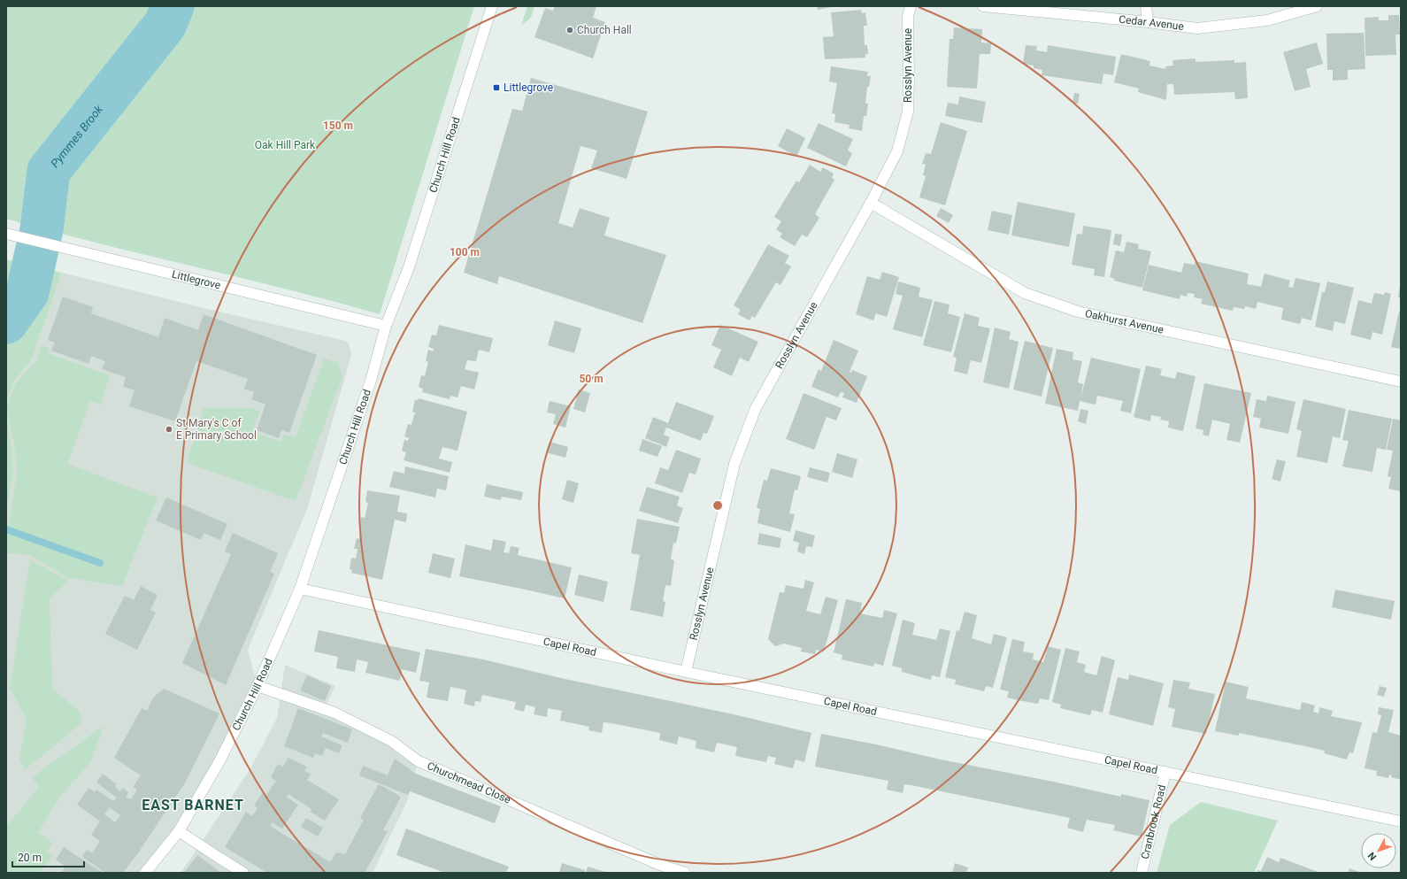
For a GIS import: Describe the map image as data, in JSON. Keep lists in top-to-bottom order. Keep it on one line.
{"streets":{"street":["Cedar Avenue","Rosslyn Avenue","Church Hill Road","Littlegrove","Oakhurst Avenue","Capel Road","Churchmead Close","Cranbrook Road"]},"crossings":[["Rosslyn Avenue","Oakhurst Avenue"],["Rosslyn Avenue","Capel Road"],["Church Hill Road","Littlegrove"],["Church Hill Road","Capel Road"],["Church Hill Road","Churchmead Close"],["Capel Road","Cranbrook Road"]],"districts":["EAST BARNET"],"water":["Pymmes Brook"],"parks":["Oak Hill Park"],"places":{"other":["Church Hall","St Mary's C of E Primary School"],"transit":["Littlegrove"]},"scale_bar":"20 m","north":"bottom left","rings":["150 m","100 m","50 m"]}
